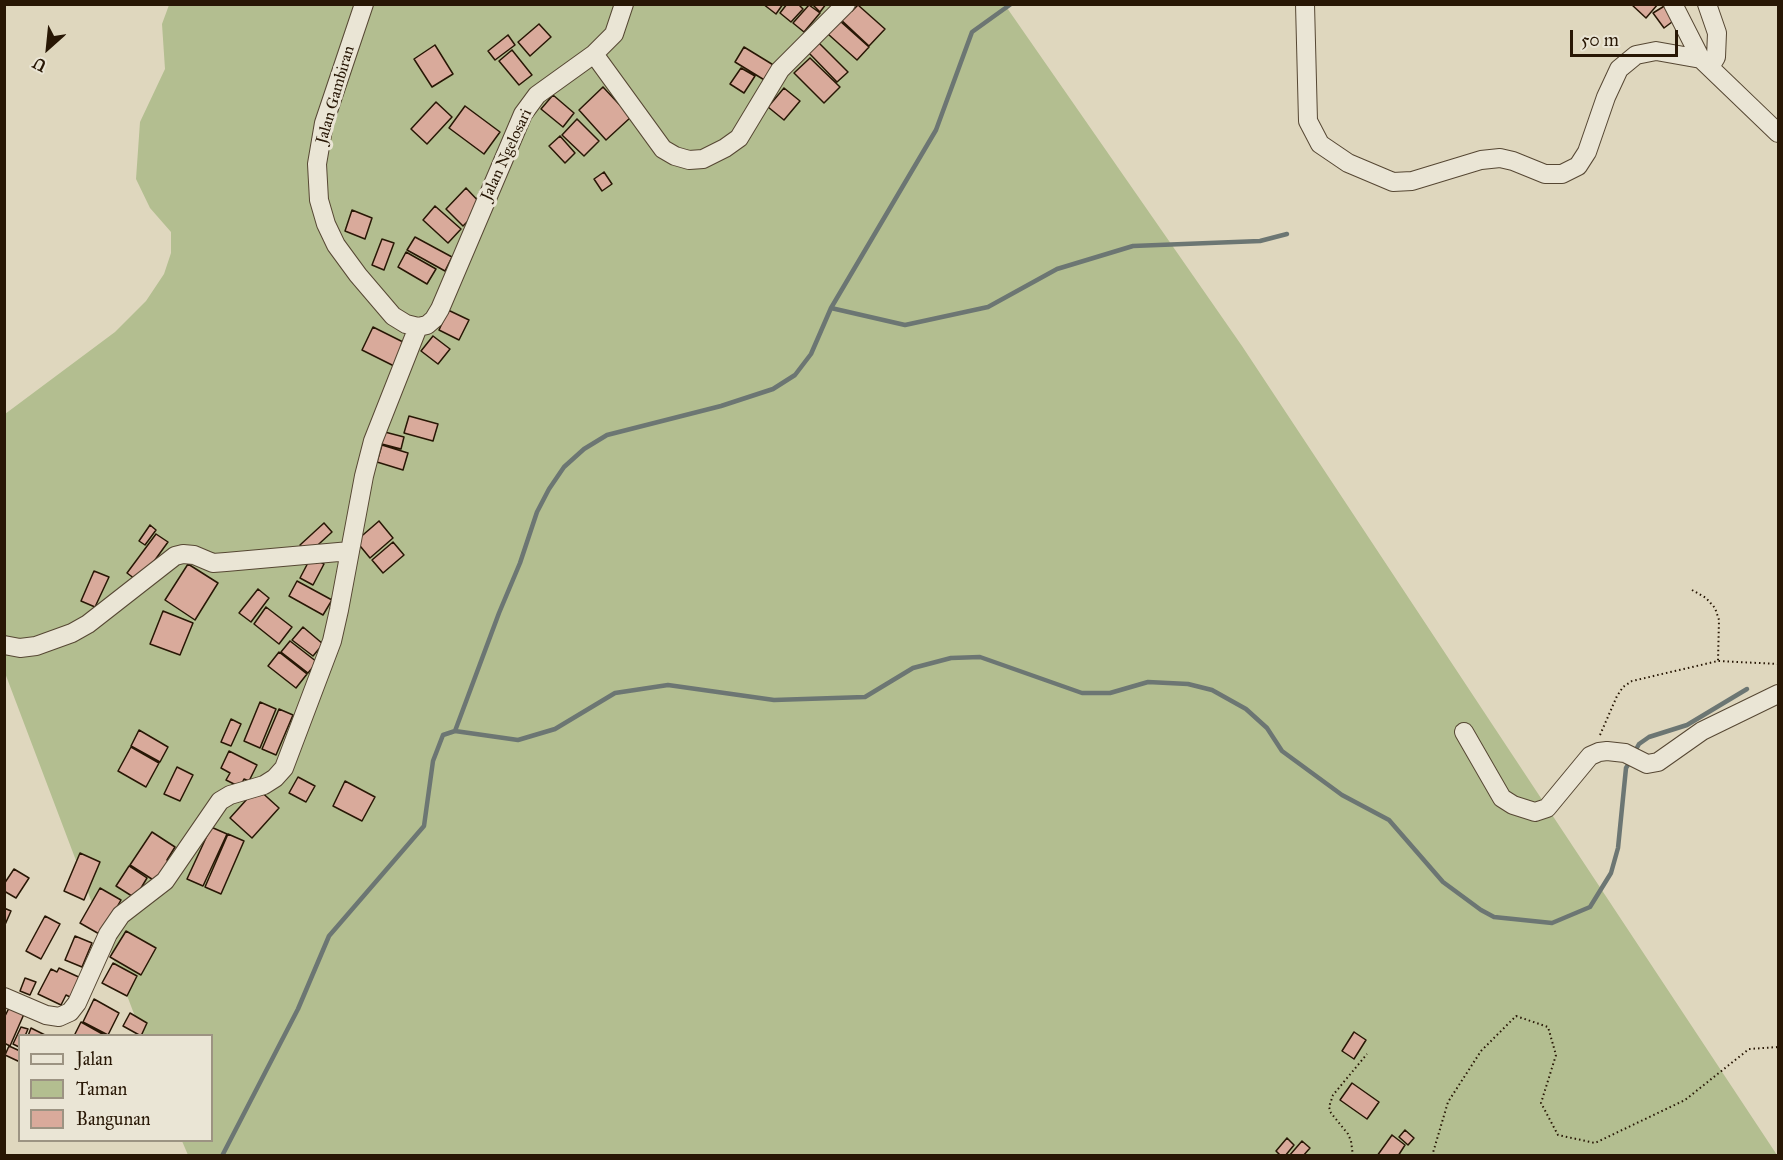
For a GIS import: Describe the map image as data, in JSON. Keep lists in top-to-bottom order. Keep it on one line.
{"streets":{"street":["Jalan Gambiran","Jalan Ngelosari"]},"crossings":[["Jalan Gambiran","Jalan Ngelosari"]],"legend":["Jalan","Taman","Bangunan"],"scale_bar":"50 m","north":"bottom left"}
